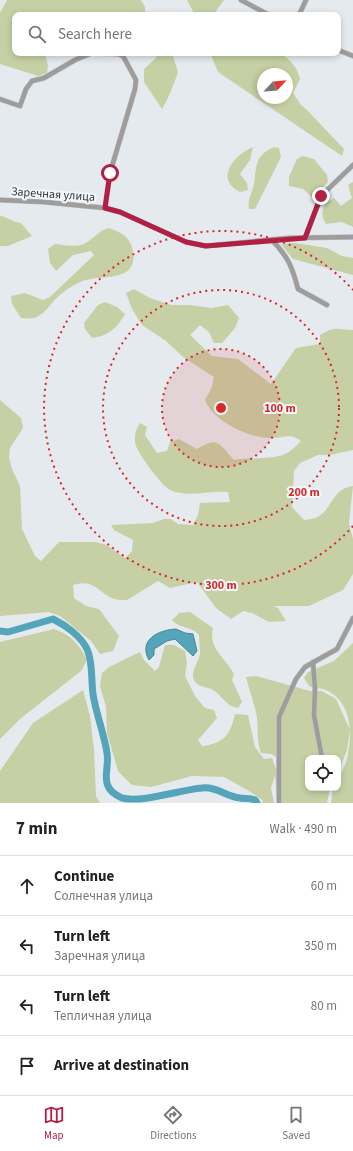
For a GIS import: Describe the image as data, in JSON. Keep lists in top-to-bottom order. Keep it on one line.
{"streets":{"street":["Заречная улица"]},"north":"top right","page":{"search":"Search here","heading":["7 min","Walk · 490 m"],"list":[["Continue","Солнечная улица","60 m"],["Turn left","Заречная улица","350 m"],["Turn left","Тепличная улица","80 m"],"Arrive at destination"],"nav":["Map","Directions","Saved"]},"rings":["100 m","200 m","300 m"]}
